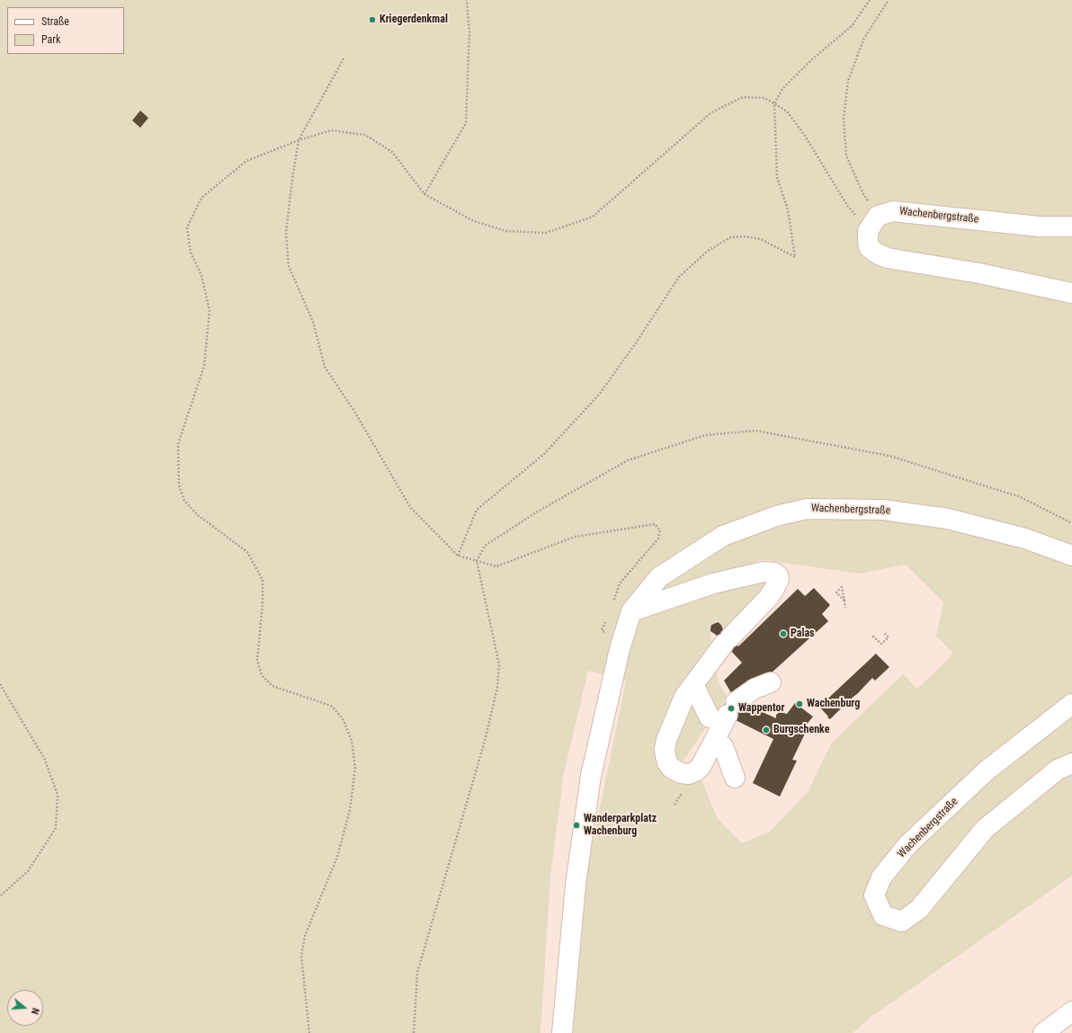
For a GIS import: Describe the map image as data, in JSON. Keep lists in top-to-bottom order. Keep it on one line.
{"streets":{"street":["Wachenbergstraße"]},"places":["Kriegerdenkmal","Palas","Wachenburg","Wappentor","Burgschenke","Wanderparkplatz Wachenburg"],"legend":["Straße","Park"],"north":"right"}
